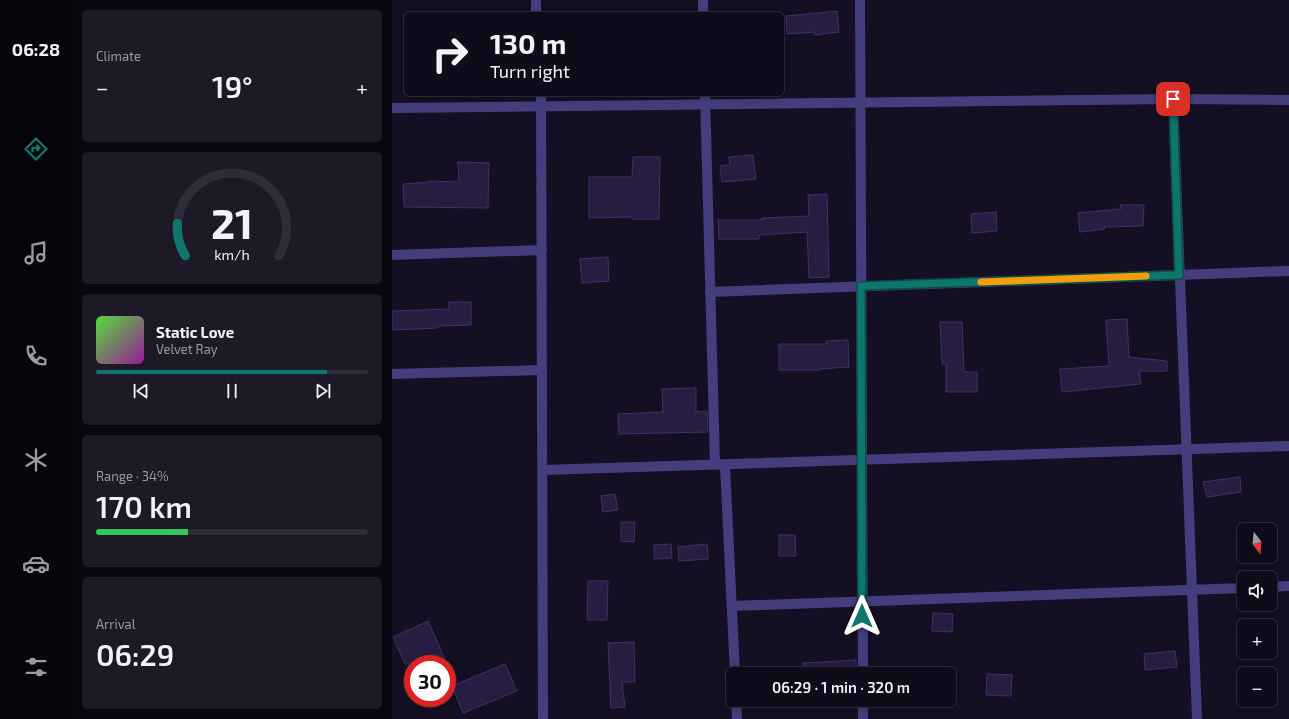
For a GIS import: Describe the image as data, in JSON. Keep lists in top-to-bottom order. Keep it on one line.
{"north":"bottom","page":{"tabs":"06:28","tile":["Climate",["Range · 34%","170 km"],["Arrival","06:29"]],"turn":["130 m","Turn right"],"heat":["−","19°","+"],"song":["Static Love","Velvet Ray"],"map_buttons":["+","−"],"limit":"30","trip":"06:29 · 1 min · 320 m","gauge":["21","km/h"]}}
